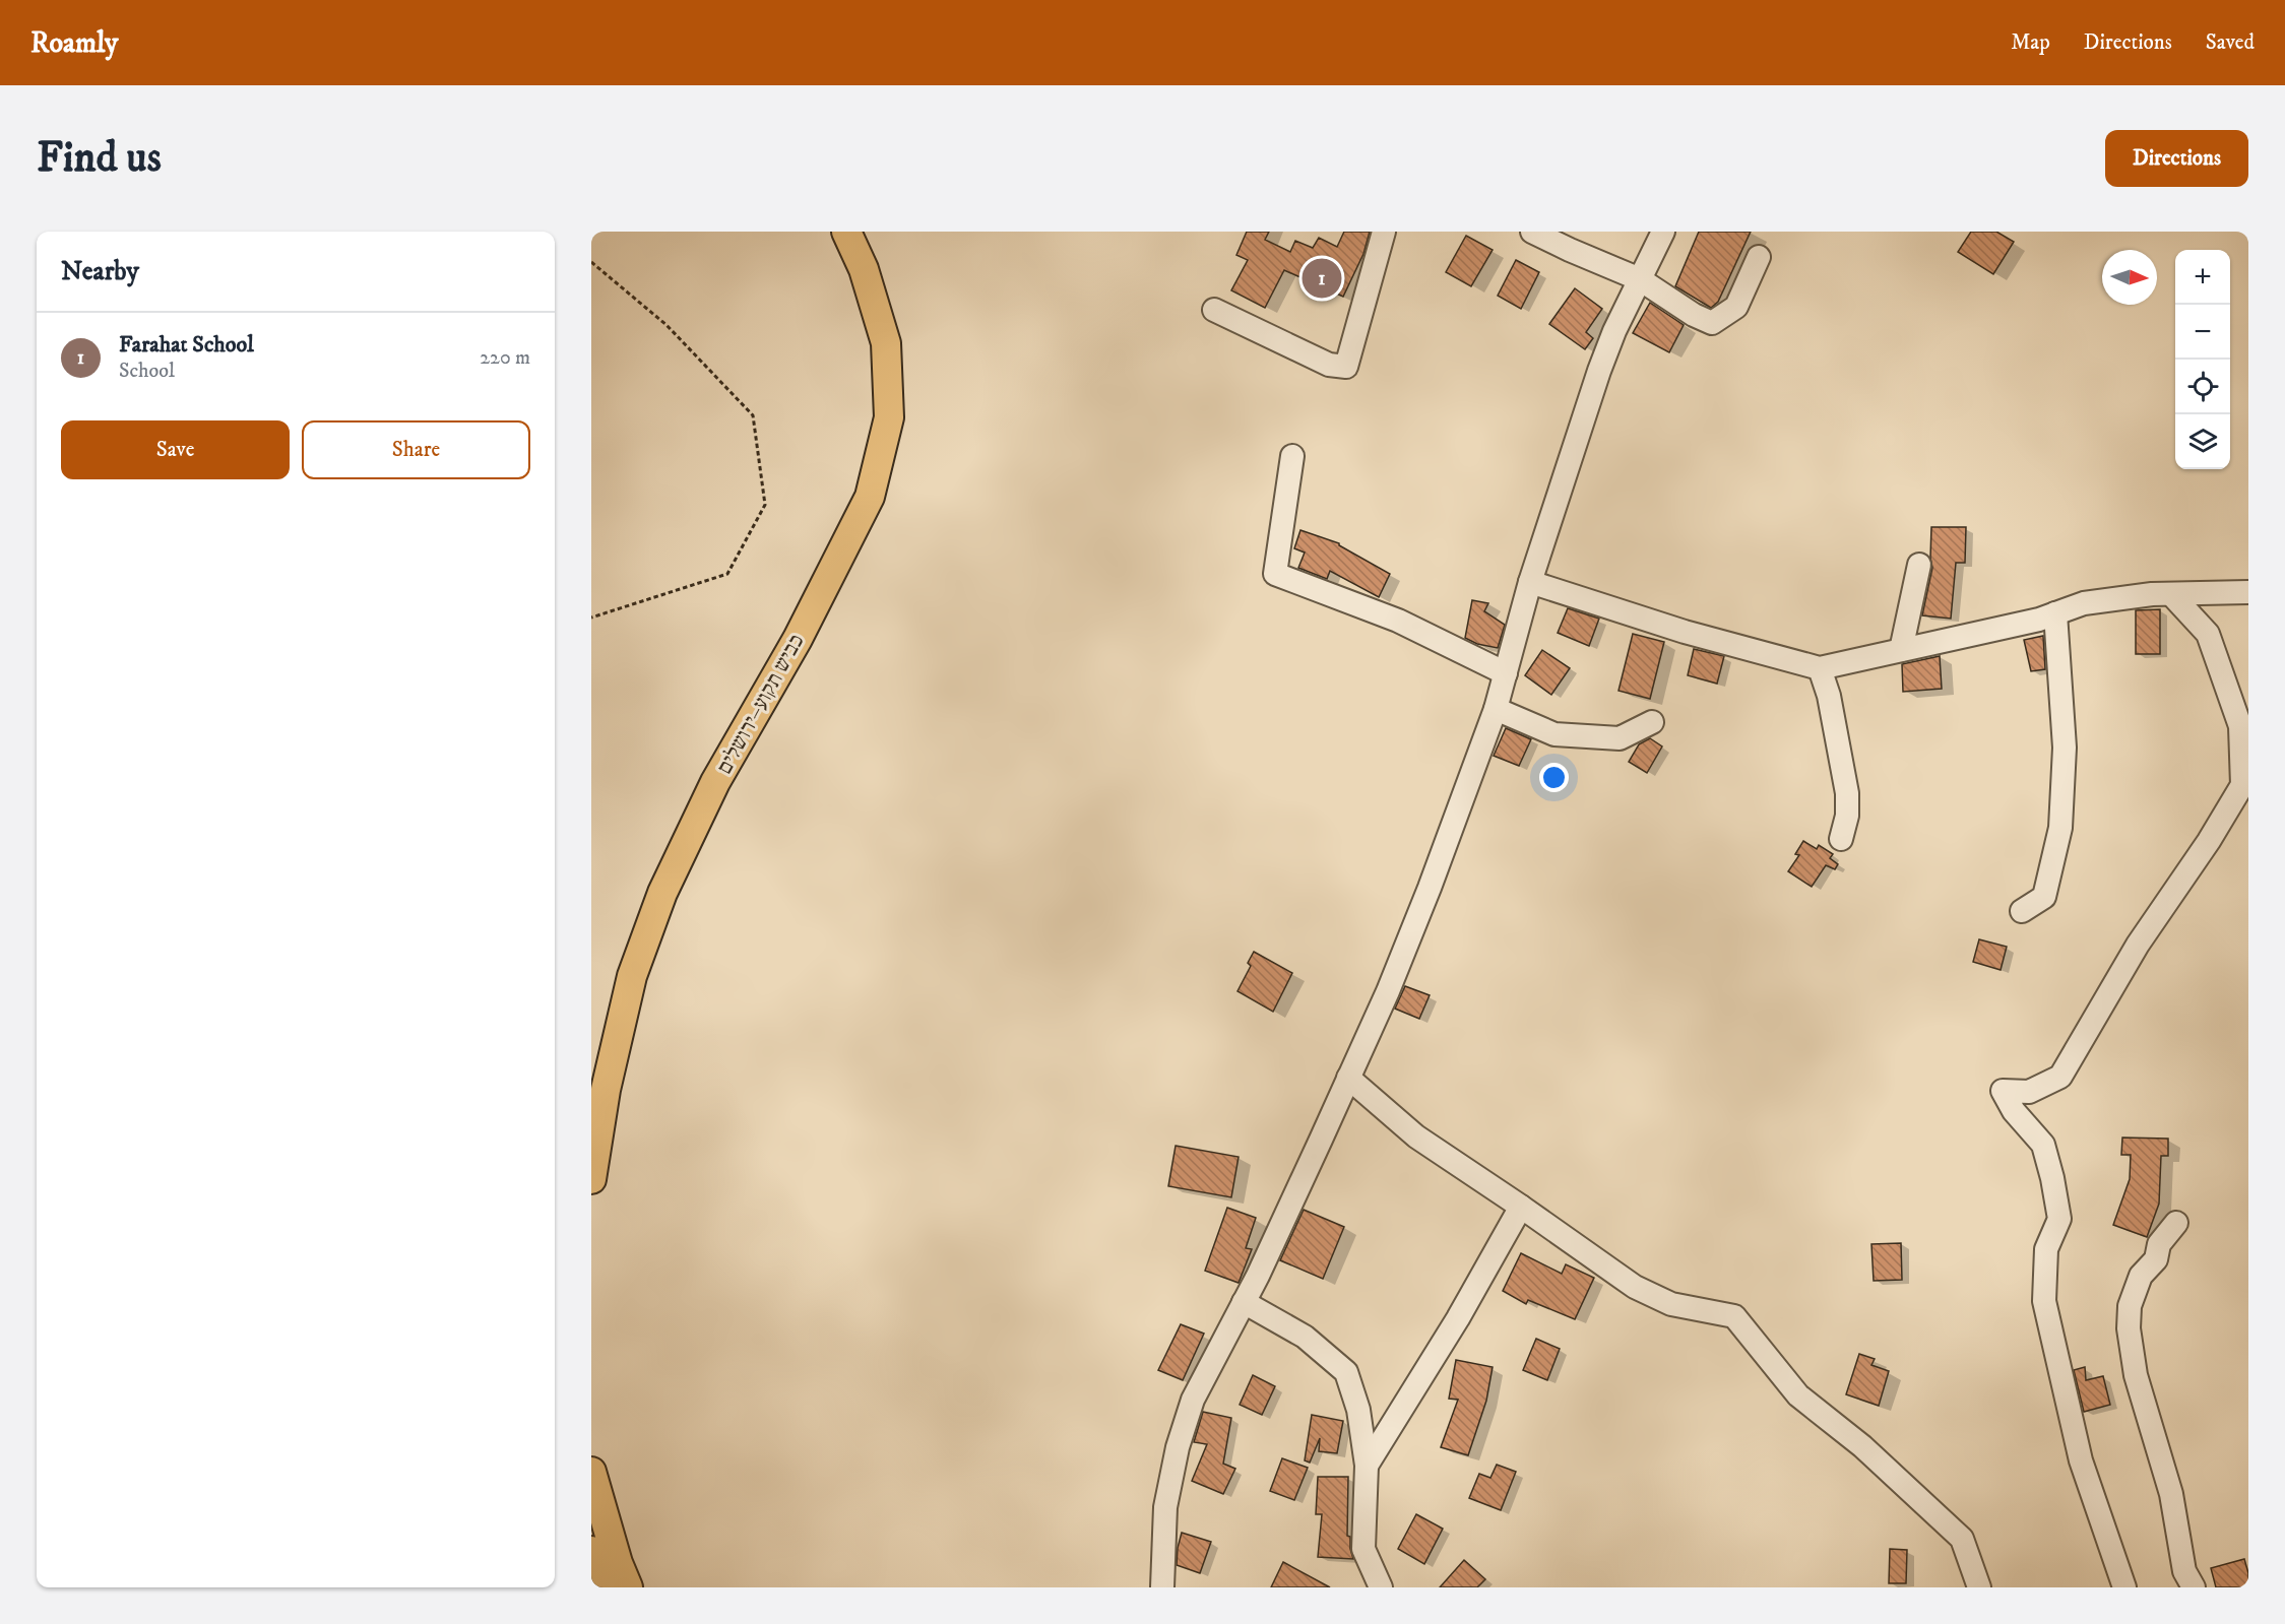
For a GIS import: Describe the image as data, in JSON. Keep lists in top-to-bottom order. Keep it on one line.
{"streets":{"main road":["כביש תקוע–ירושלים"]},"north":"right","page":{"header":"Roamly","nav":["Map","Directions","Saved"],"buttons":["Directions",["Save","Share"]],"title":"Find us","heading":"Nearby","map_buttons":["+","−"],"pins":"1","list":[{"mark":"1","name":"Farahat School","note":"School","value":"220 m"}]}}
